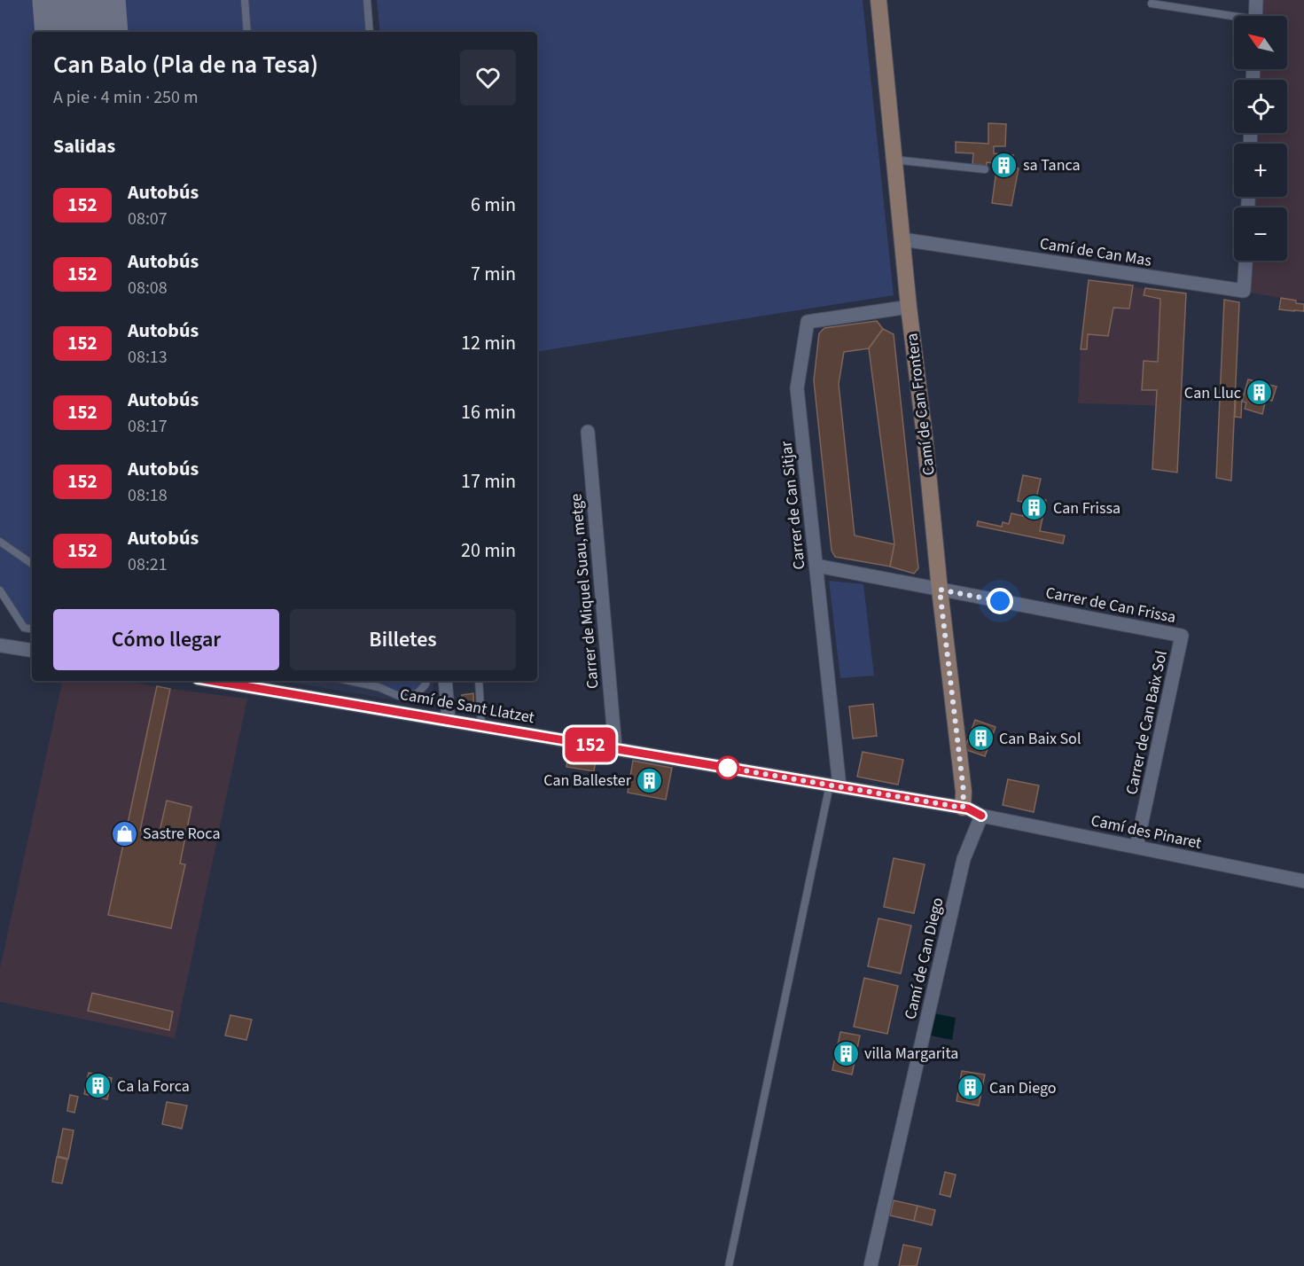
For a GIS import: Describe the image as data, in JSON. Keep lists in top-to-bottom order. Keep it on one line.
{"streets":{"street":["Camí de Can Mas","Camí de Can Frontera","Carrer de Can Sitjar","Carrer de Miquel Suau, metge","Carrer de Can Frissa","Camí de Sant Llatzet","Carrer de Can Baix Sol","Camí des Pinaret","Camí de Can Diego"]},"crossings":[["Camí de Can Mas","Camí de Can Frontera"],["Camí de Can Frontera","Carrer de Can Sitjar"],["Camí de Can Frontera","Carrer de Can Frissa"],["Camí de Can Frontera","Camí de Sant Llatzet"],["Carrer de Can Sitjar","Carrer de Can Frissa"],["Carrer de Can Sitjar","Camí de Sant Llatzet"],["Carrer de Miquel Suau, metge","Camí de Sant Llatzet"],["Carrer de Can Frissa","Carrer de Can Baix Sol"],["Camí de Sant Llatzet","Camí des Pinaret"],["Camí de Sant Llatzet","Camí de Can Diego"],["Carrer de Can Baix Sol","Camí des Pinaret"],["Camí des Pinaret","Camí de Can Diego"]],"places":{"building":["sa Tanca","Can Lluc","Can Frissa","Can Baix Sol","Can Ballester","villa Margarita","Ca la Forca","Can Diego"],"shop":["Sastre Roca"]},"lines":["bus line 152"],"north":"top left","page":{"on_map":"152","map_buttons":["+","−"],"heading":[["Can Balo (Pla de na Tesa)","A pie · 4 min · 250 m"],"Salidas"],"list":[{"mark":"152","name":"Autobús","note":"08:07","value":"6 min"},{"mark":"152","name":"Autobús","note":"08:08","value":"7 min"},{"mark":"152","name":"Autobús","note":"08:13","value":"12 min"},{"mark":"152","name":"Autobús","note":"08:17","value":"16 min"},{"mark":"152","name":"Autobús","note":"08:18","value":"17 min"},{"mark":"152","name":"Autobús","note":"08:21","value":"20 min"}],"buttons":["Cómo llegar","Billetes"]}}
